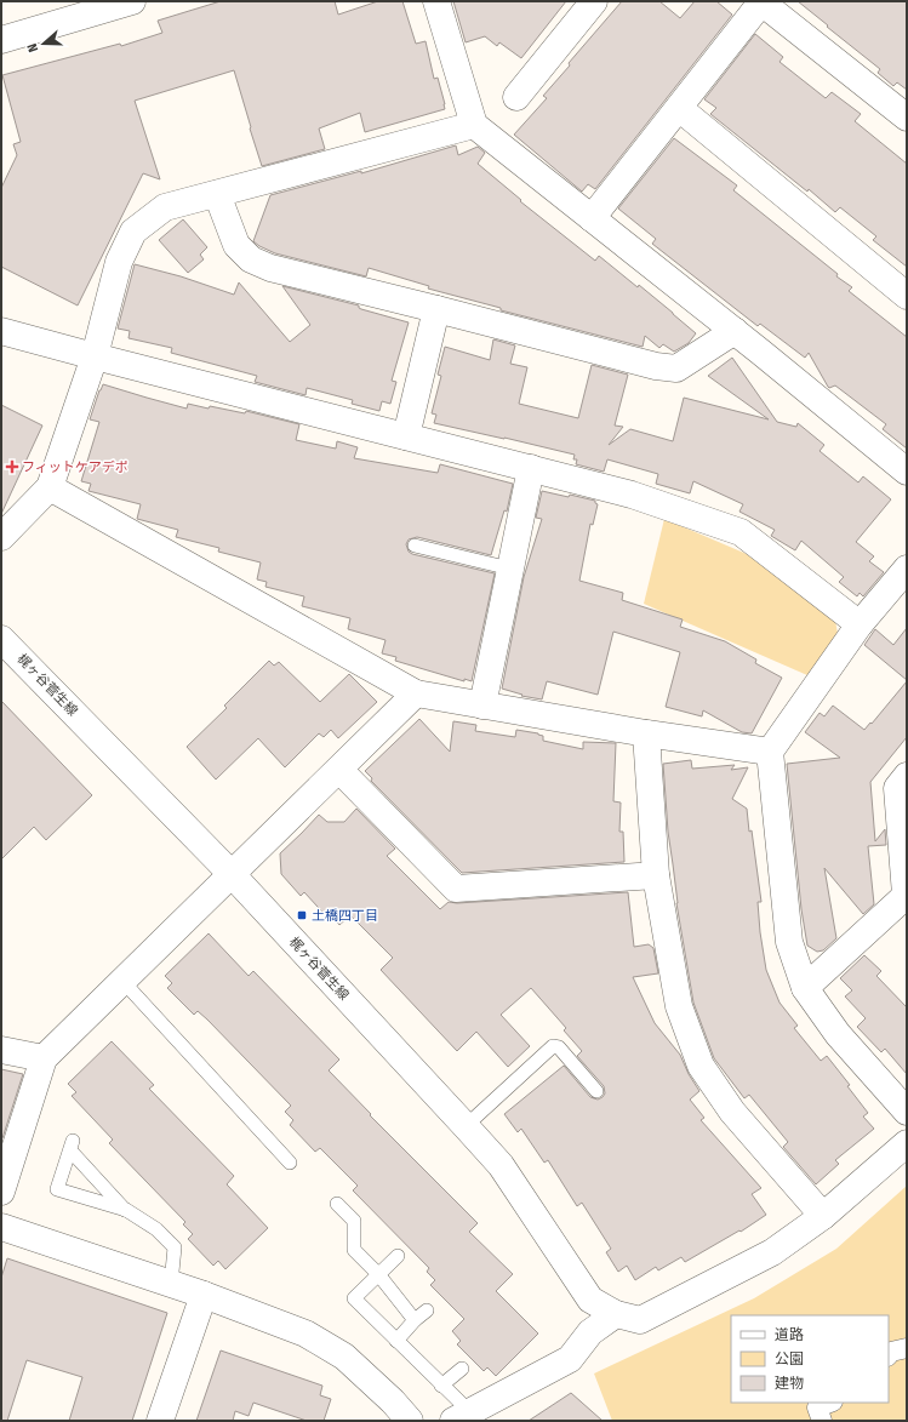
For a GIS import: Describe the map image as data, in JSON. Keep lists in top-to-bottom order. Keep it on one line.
{"streets":{"street":["梶ヶ谷菅生線"]},"places":{"health":["フィットケアデポ"],"transit":["土橋四丁目"]},"legend":["道路","公園","建物"],"north":"left"}
